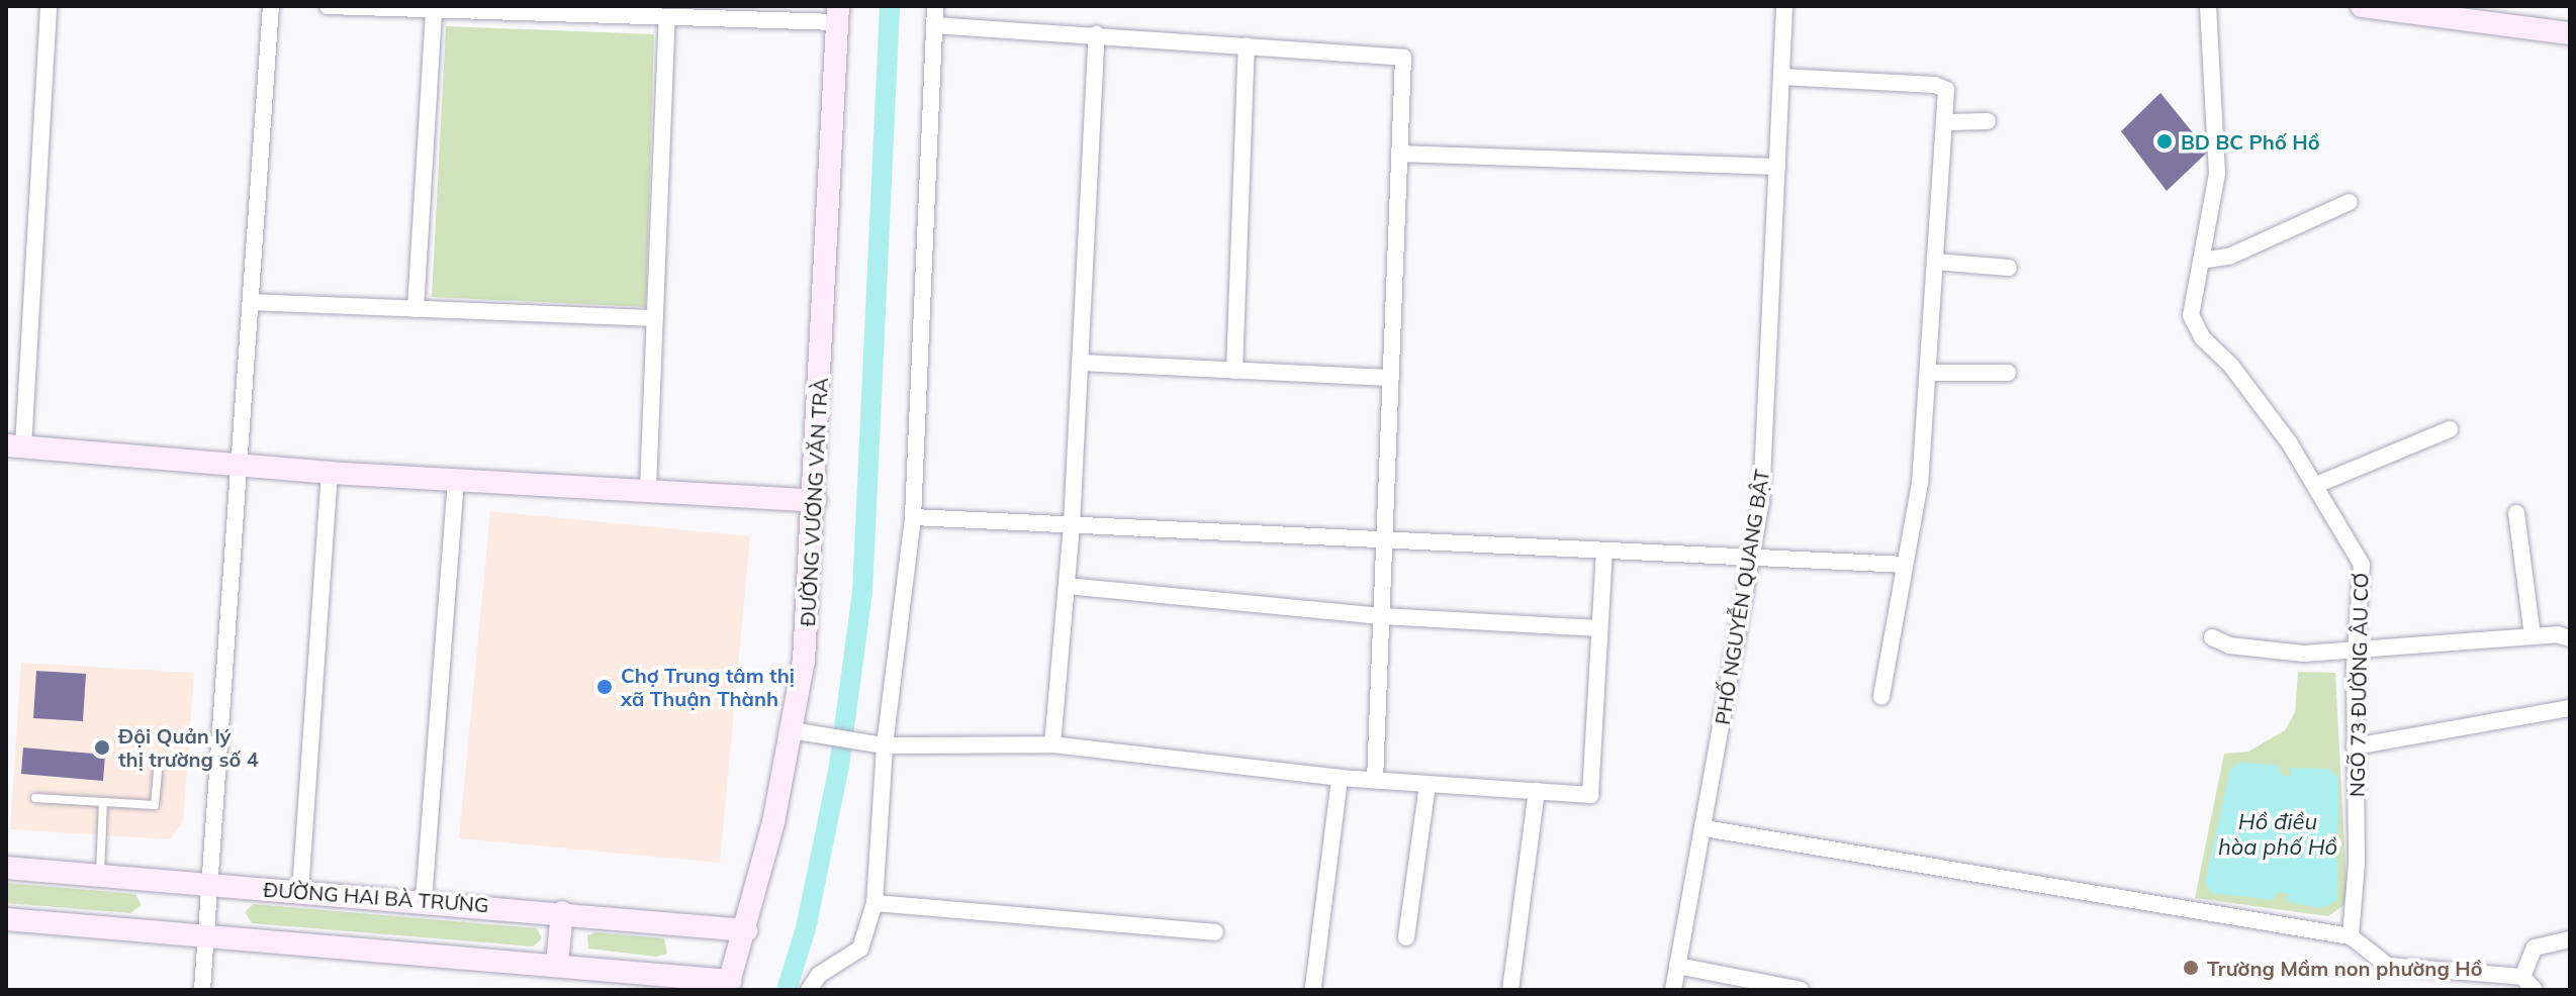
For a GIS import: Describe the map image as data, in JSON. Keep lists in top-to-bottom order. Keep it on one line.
{"streets":{"main road":["ĐƯỜNG VƯƠNG VĂN TRÀ","ĐƯỜNG HAI BÀ TRƯNG"],"street":["PHỐ NGUYỄN QUANG BẬT","NGÕ 73 ĐƯỜNG ÂU CƠ"]},"crossings":[["ĐƯỜNG VƯƠNG VĂN TRÀ","ĐƯỜNG HAI BÀ TRƯNG"]],"water":["Hồ điều hòa phố Hồ"],"places":["BD BC Phố Hồ","Chợ Trung tâm thị xã Thuận Thành","Đội Quản lý thị trường số 4","Trường Mầm non phường Hồ"]}
